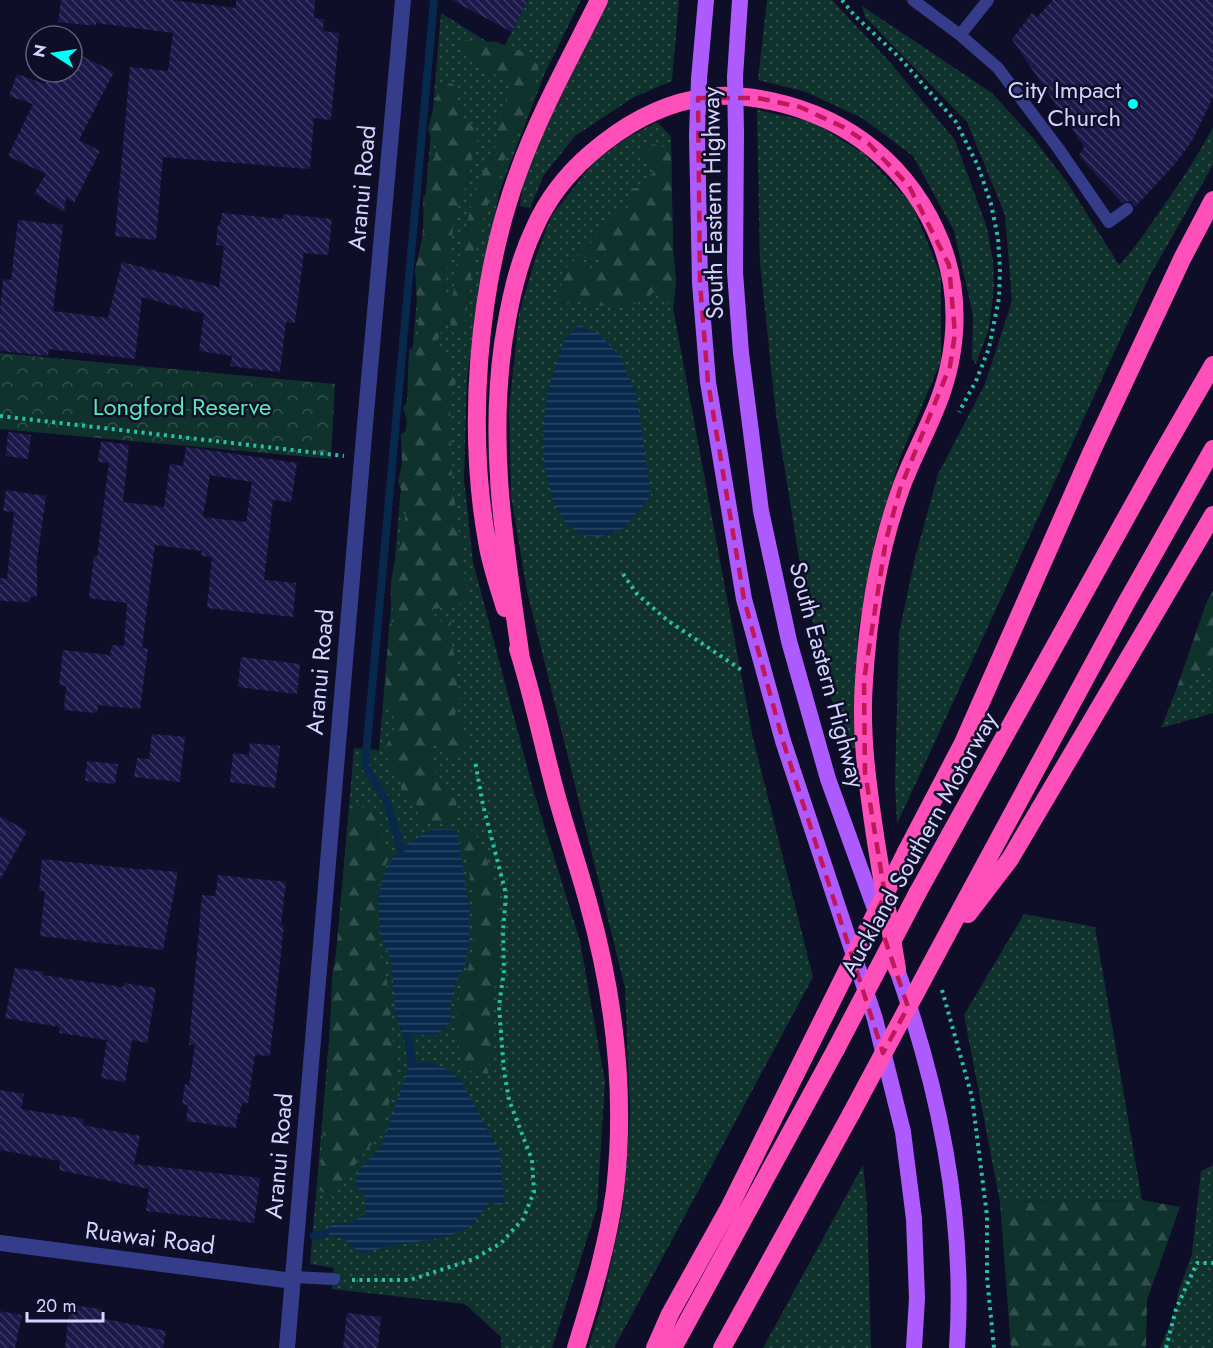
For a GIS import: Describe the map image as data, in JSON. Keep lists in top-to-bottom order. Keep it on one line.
{"streets":{"highway":["Auckland Southern Motorway"],"main road":["South Eastern Highway"],"street":["Aranui Road","Ruawai Road"]},"crossings":[["Aranui Road","Ruawai Road"]],"parks":["Longford Reserve"],"places":["City Impact Church"],"scale_bar":"20 m","north":"left"}
